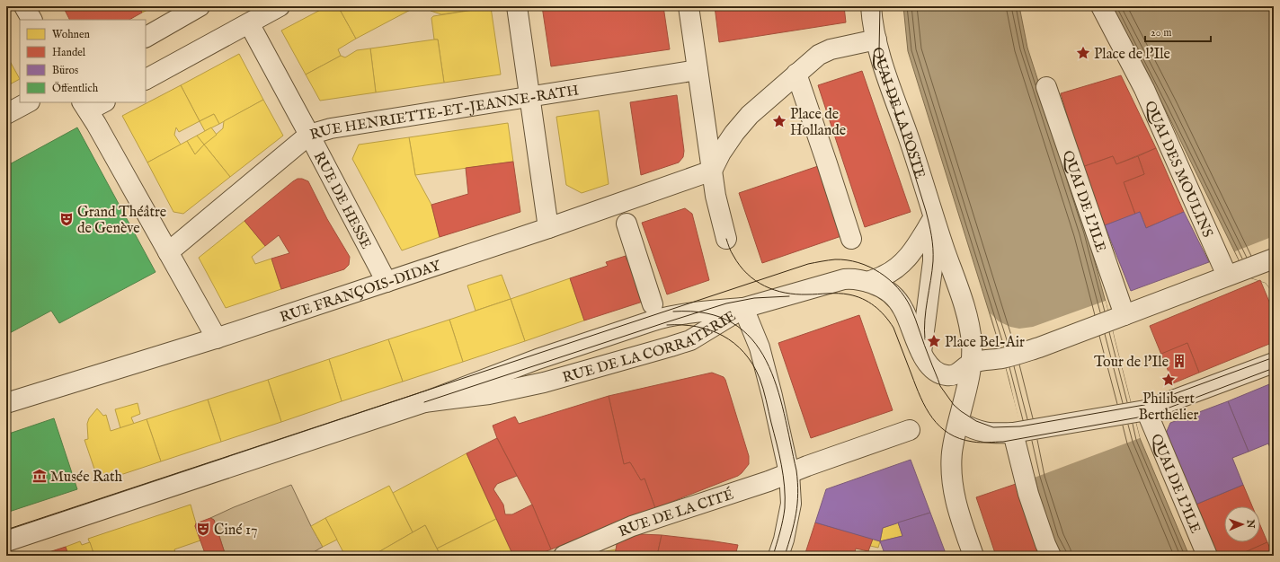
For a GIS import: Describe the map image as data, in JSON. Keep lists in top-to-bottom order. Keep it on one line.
{"streets":{"street":["QUAI DE LA POSTE","RUE HENRIETTE-ET-JEANNE-RATH","QUAI DES MOULINS","RUE DE HESSE","QUAI DE L'ILE","RUE FRANÇOIS-DIDAY","RUE DE LA CORRATERIE","RUE DE LA CITÉ"]},"crossings":[["QUAI DE LA POSTE","RUE DE LA CORRATERIE"],["RUE HENRIETTE-ET-JEANNE-RATH","RUE DE HESSE"],["RUE DE HESSE","RUE FRANÇOIS-DIDAY"]],"places":{"place":["Place de l'Ile","Place de Hollande","Place Bel-Air","Philibert Berthelier"],"theatre":["Grand Théâtre de Genève","Ciné 17"],"building":["Tour de l'Ile"],"museum":["Musée Rath"]},"legend":["Wohnen","Handel","Büros","Öffentlich"],"scale_bar":"20 m","north":"right"}
